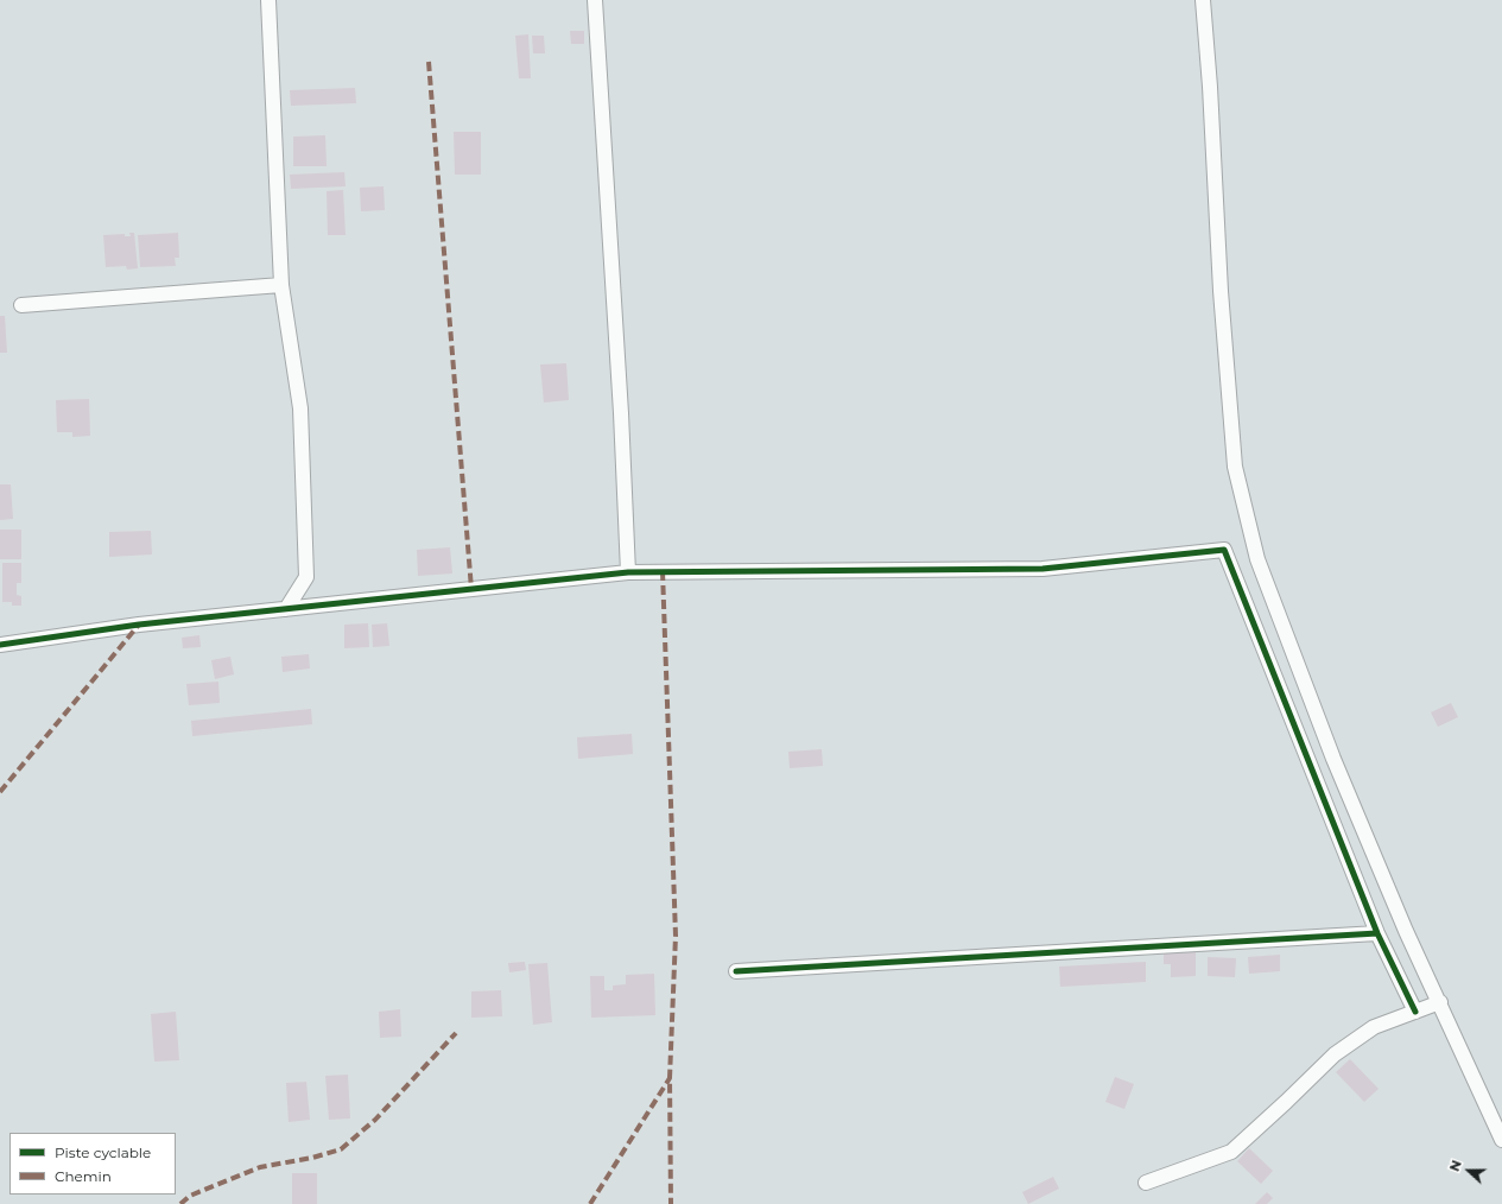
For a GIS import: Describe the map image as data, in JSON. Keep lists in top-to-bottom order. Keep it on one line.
{"legend":["Piste cyclable","Chemin"],"north":"left"}
